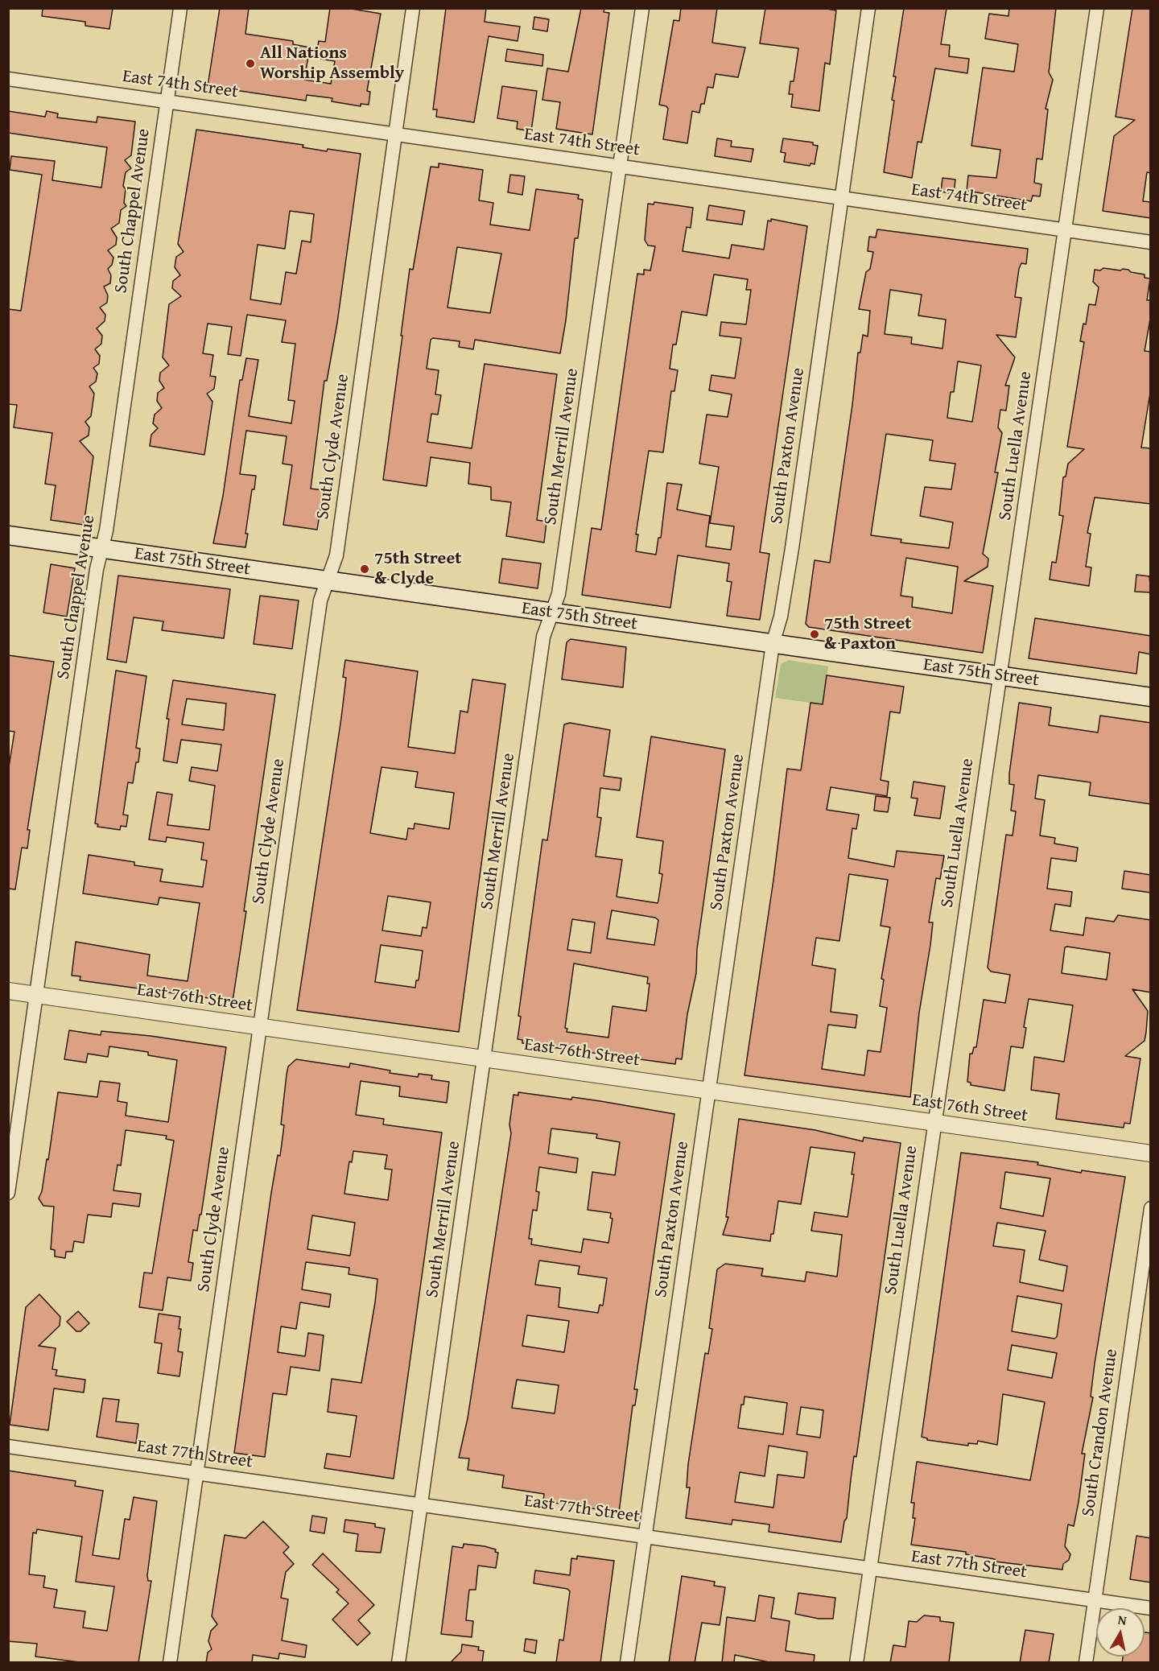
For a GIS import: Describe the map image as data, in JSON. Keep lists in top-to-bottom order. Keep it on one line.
{"streets":{"main road":["East 75th Street"],"street":["East 74th Street","South Chappel Avenue","South Paxton Avenue","South Luella Avenue","South Clyde Avenue","South Merrill Avenue","East 76th Street","South Crandon Avenue","East 77th Street"]},"crossings":[["East 74th Street","South Chappel Avenue"],["East 74th Street","South Paxton Avenue"],["East 74th Street","South Luella Avenue"],["East 74th Street","South Clyde Avenue"],["East 74th Street","South Merrill Avenue"],["South Chappel Avenue","East 75th Street"],["South Chappel Avenue","East 76th Street"],["South Paxton Avenue","East 75th Street"],["South Paxton Avenue","East 76th Street"],["South Paxton Avenue","East 77th Street"],["South Luella Avenue","East 75th Street"],["South Luella Avenue","East 76th Street"],["South Luella Avenue","East 77th Street"],["South Clyde Avenue","East 75th Street"],["South Clyde Avenue","East 76th Street"],["South Clyde Avenue","East 77th Street"],["South Merrill Avenue","East 75th Street"],["South Merrill Avenue","East 76th Street"],["South Merrill Avenue","East 77th Street"],["South Crandon Avenue","East 77th Street"]],"places":["All Nations Worship Assembly","75th Street & Clyde","75th Street & Paxton"],"north":"top"}
